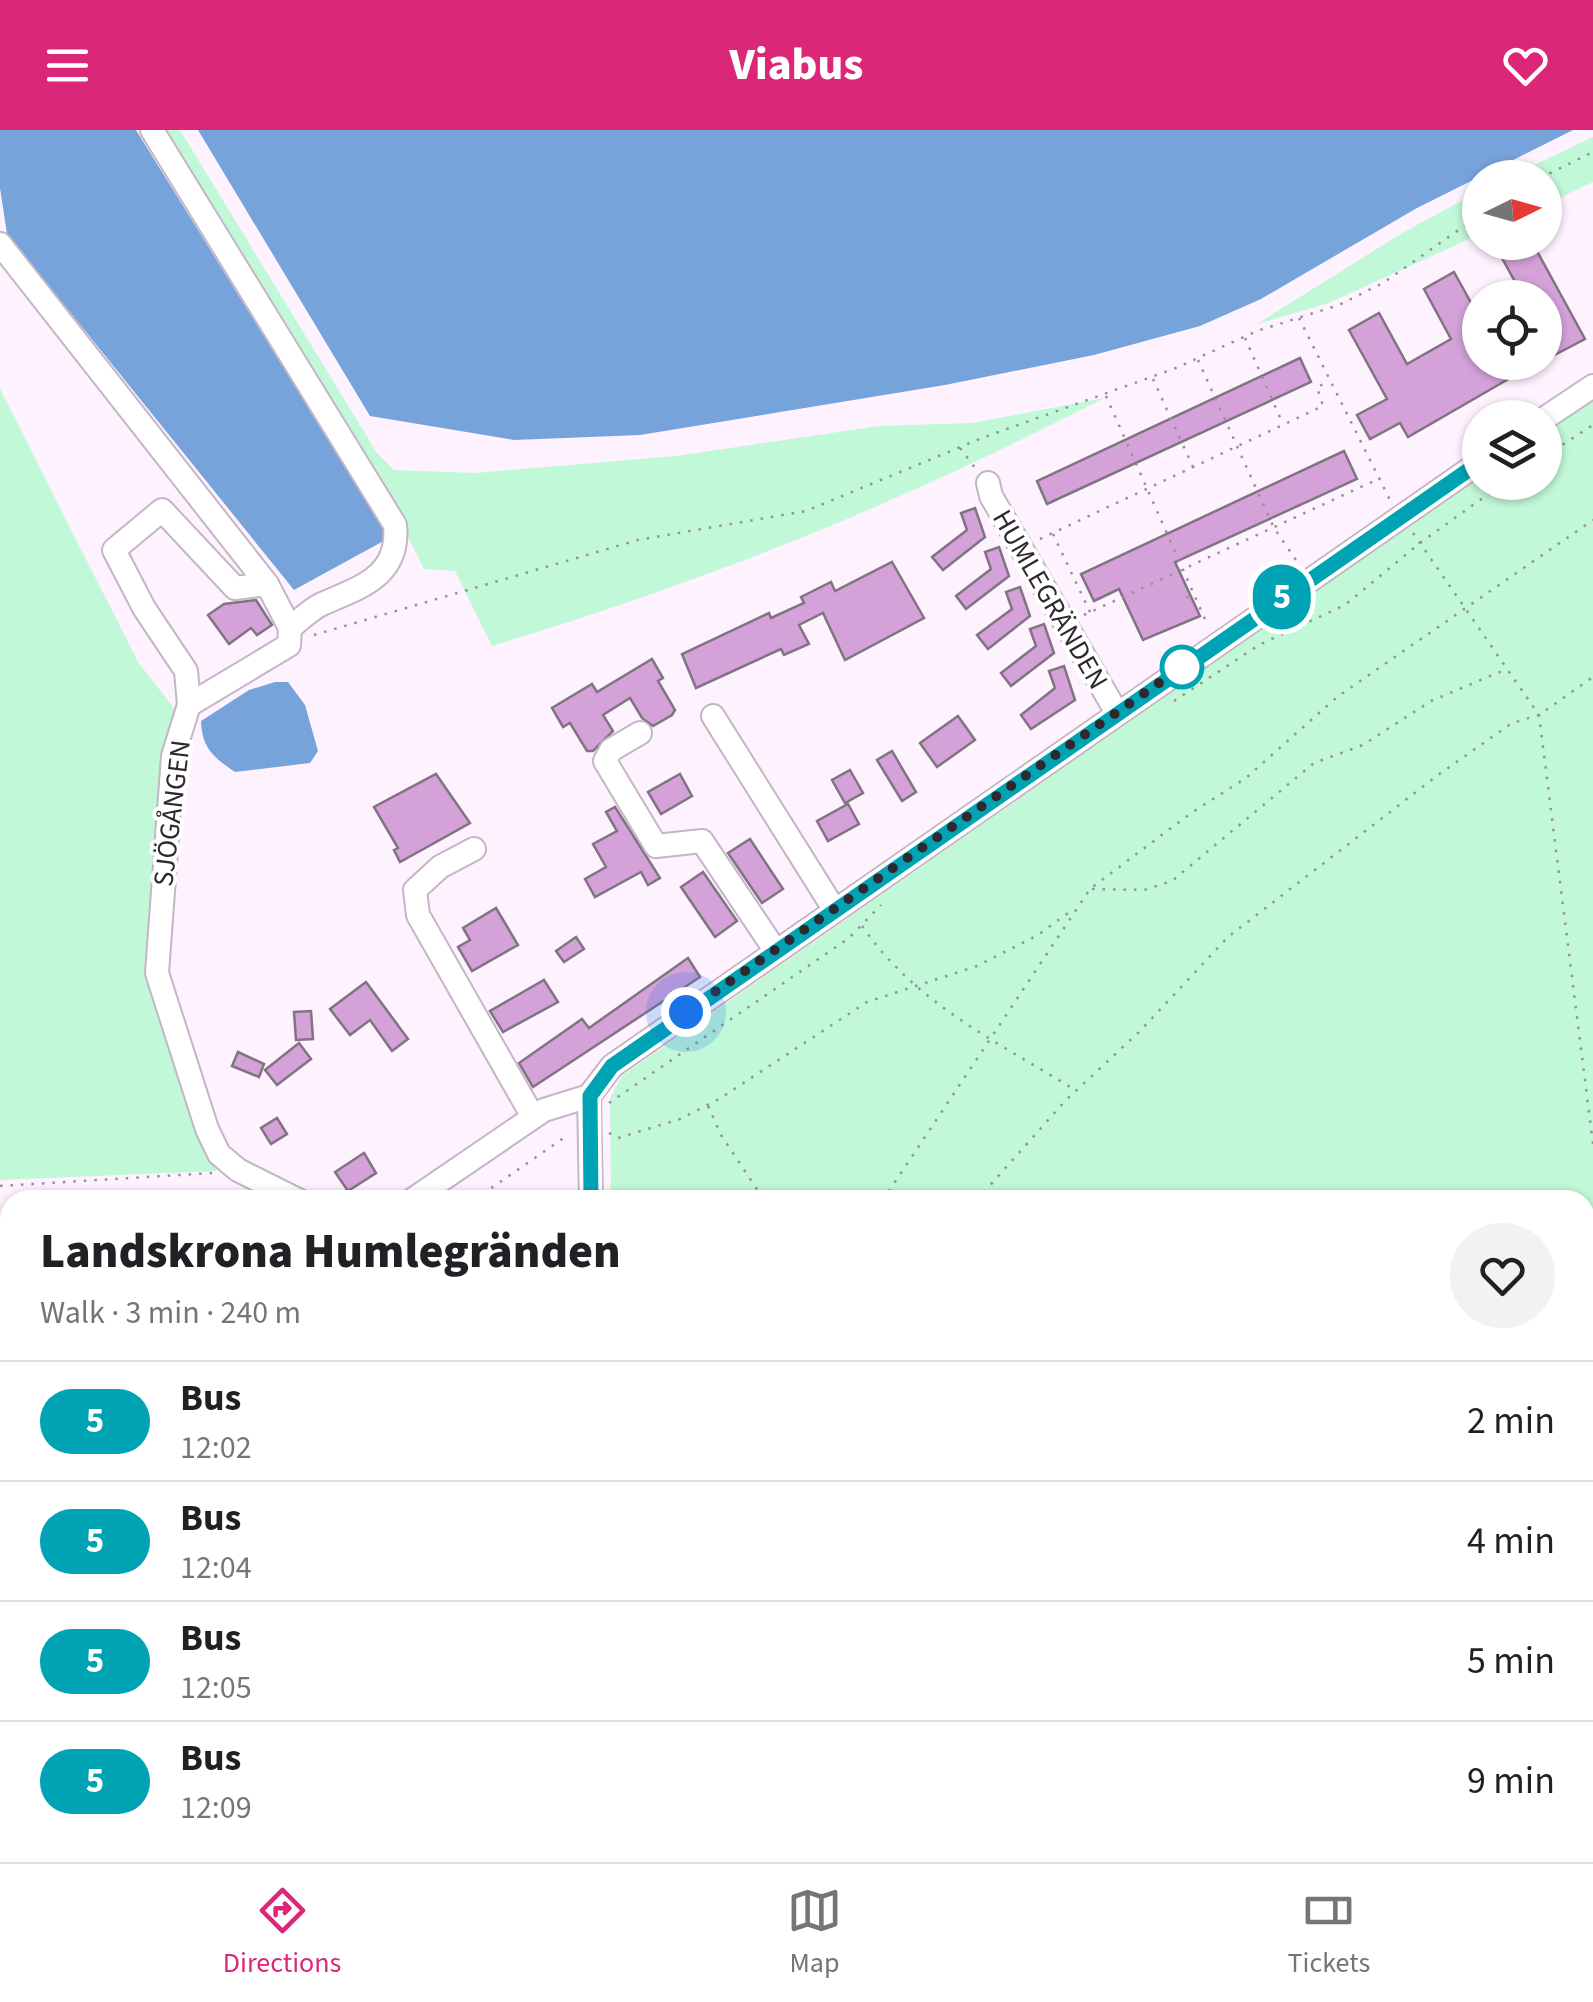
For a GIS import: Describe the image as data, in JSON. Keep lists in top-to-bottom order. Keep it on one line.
{"streets":{"street":["HUMLEGRÄNDEN","SJÖGÅNGEN"]},"lines":["bus line 5"],"north":"right","page":{"header":"Viabus","on_map":"5","heading":["Landskrona Humlegränden","Walk · 3 min · 240 m"],"list":[{"mark":"5","name":"Bus","note":"12:02","value":"2 min"},{"mark":"5","name":"Bus","note":"12:04","value":"4 min"},{"mark":"5","name":"Bus","note":"12:05","value":"5 min"},{"mark":"5","name":"Bus","note":"12:09","value":"9 min"}],"tabs":["Directions","Map","Tickets"]}}
